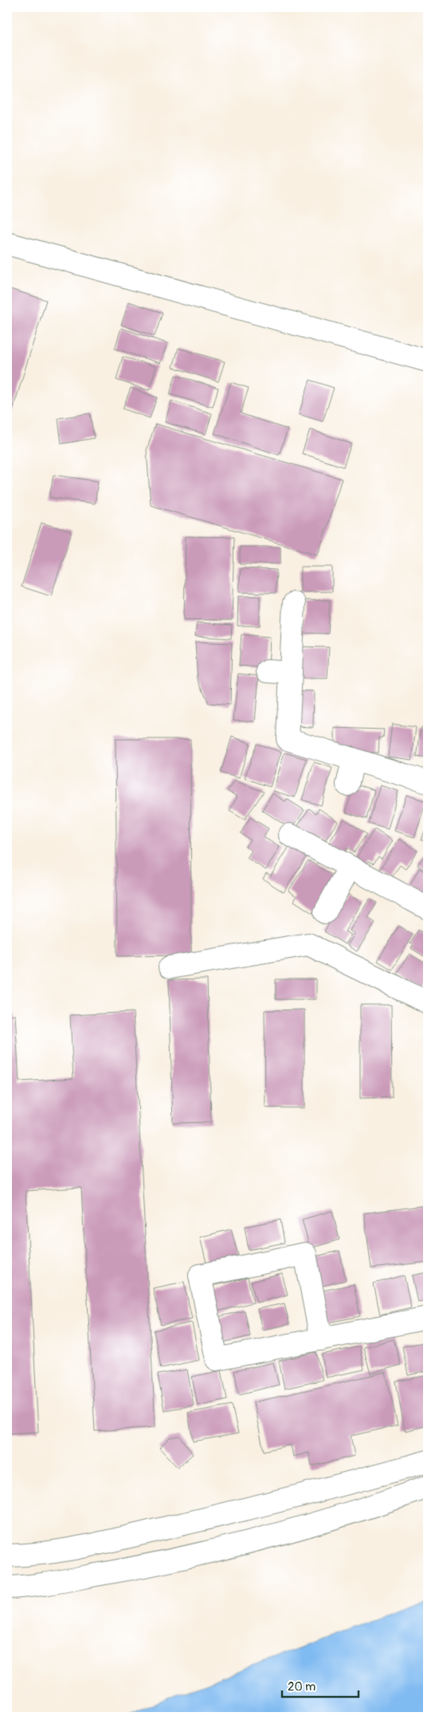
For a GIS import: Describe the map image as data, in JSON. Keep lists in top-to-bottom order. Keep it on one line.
{"scale_bar":"20 m"}
